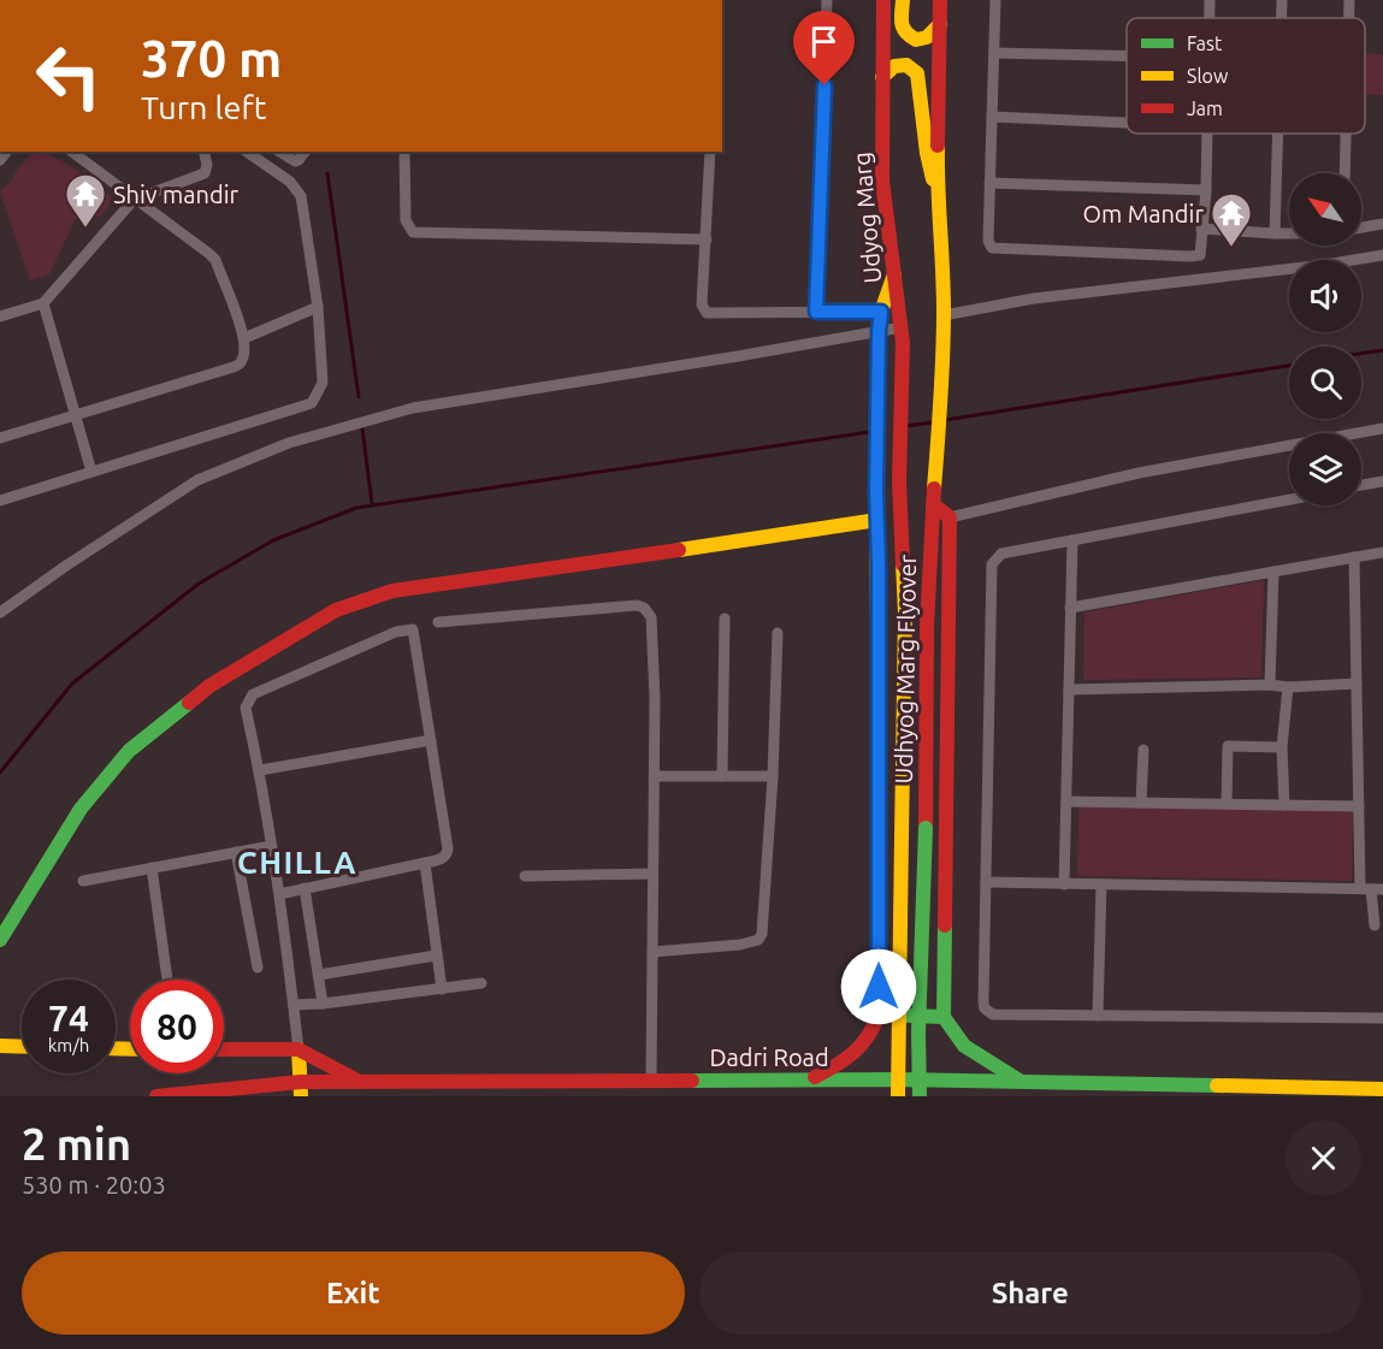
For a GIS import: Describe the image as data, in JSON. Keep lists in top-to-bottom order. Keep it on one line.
{"streets":{"main road":["Udyog Marg","Udhyog Marg Flyover","Dadri Road"]},"crossings":[["Udyog Marg","Udhyog Marg Flyover"]],"districts":["CHILLA"],"places":{"temple":["Shiv mandir","Om Mandir"]},"legend":["Fast","Slow","Jam"],"north":"top left","page":{"turn":["370 m","Turn left"],"speed":"74 km/h","limit":"80","heading":["2 min","530 m · 20:03"],"buttons":["Exit","Share"]}}
